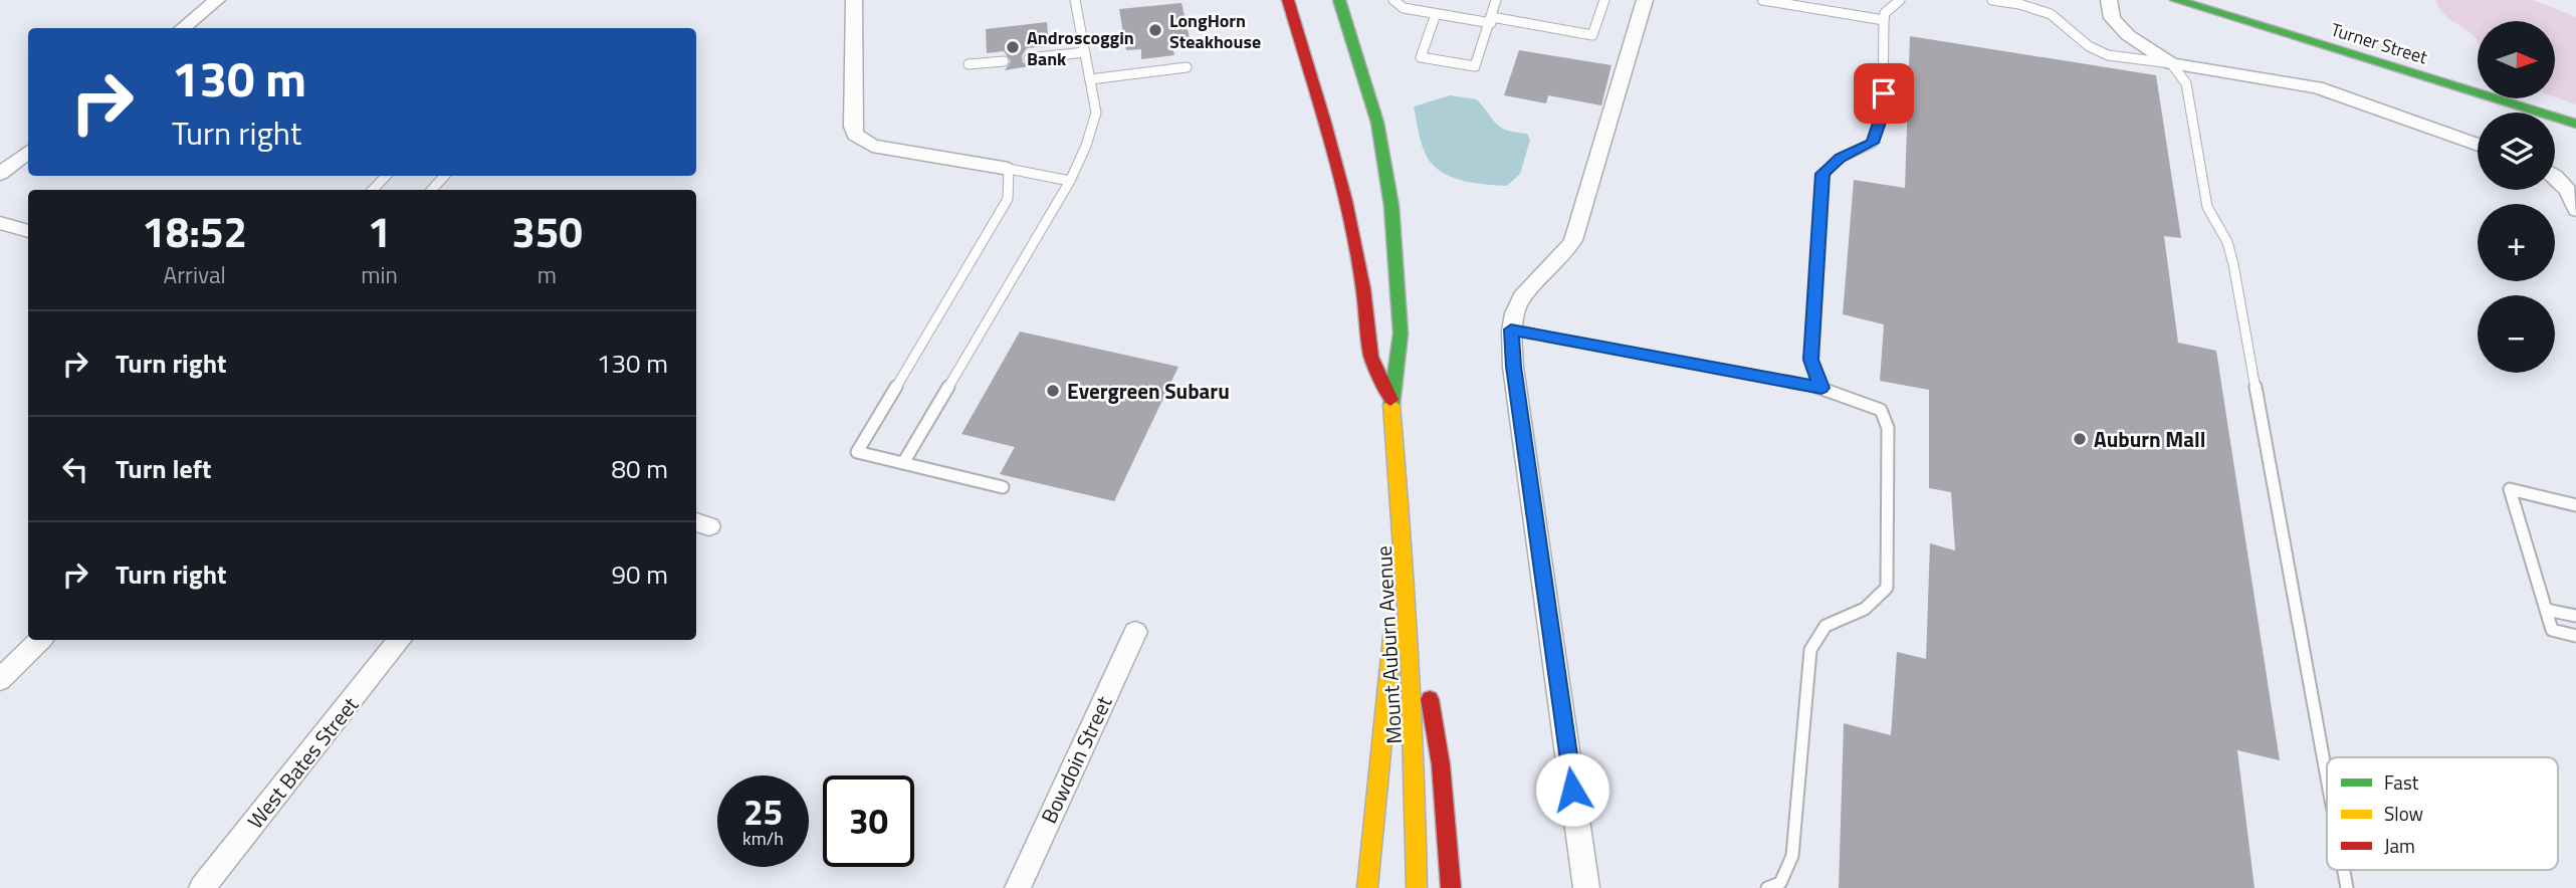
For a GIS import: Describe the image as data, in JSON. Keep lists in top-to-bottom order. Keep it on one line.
{"streets":{"main road":["Turner Street","Mount Auburn Avenue"],"street":["Bowdoin Street","West Bates Street"]},"places":["LongHorn Steakhouse","Androscoggin Bank","Evergreen Subaru","Auburn Mall"],"legend":["Fast","Slow","Jam"],"north":"right","page":{"map_buttons":["+","−"],"turn":["130 m","Turn right"],"eta":["18:52","Arrival","1","min","350","m"],"list":[{"name":"Turn right","value":"130 m"},{"name":"Turn left","value":"80 m"},{"name":"Turn right","value":"90 m"}],"speed":"25 km/h","limit":"30"}}
